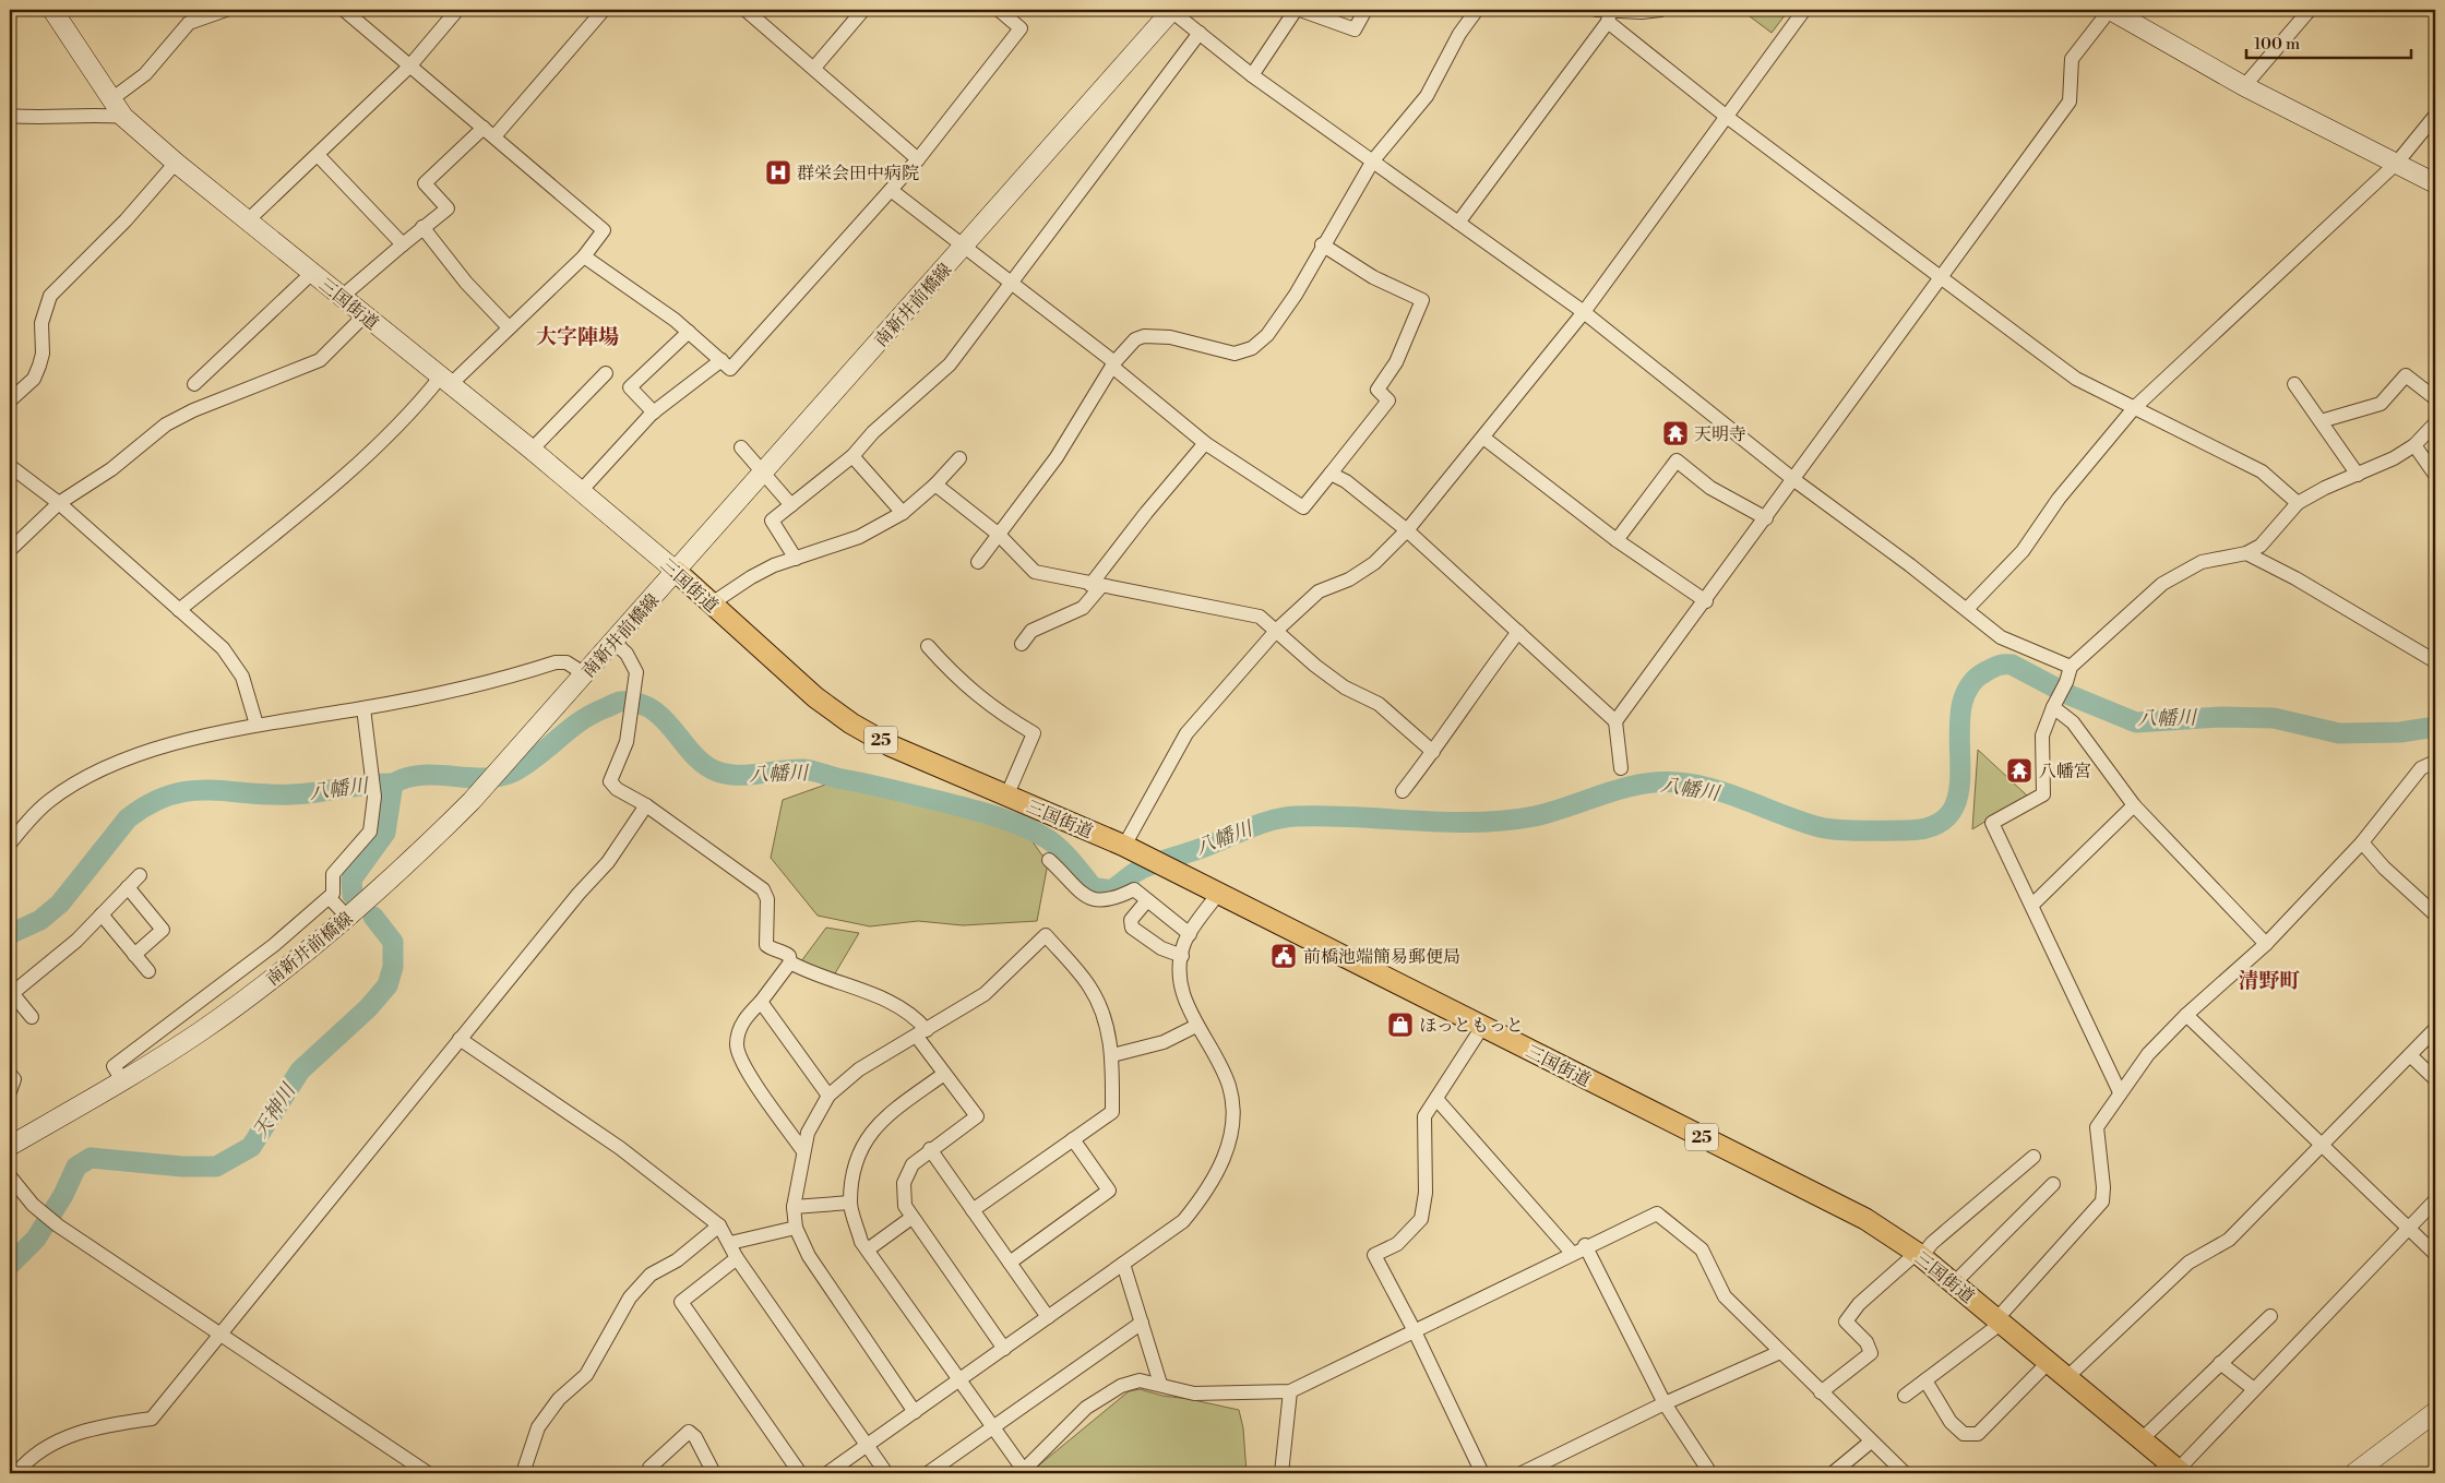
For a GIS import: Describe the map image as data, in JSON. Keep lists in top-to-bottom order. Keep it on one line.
{"streets":{"main road":["三国街道","南新井前橋線","25"]},"crossings":[["三国街道","南新井前橋線"]],"districts":["大字陣場","清野町"],"water":["八幡川","天神川"],"places":{"hospital":["群栄会田中病院"],"temple":["天明寺","八幡宮"],"public building":["前橋池端簡易郵便局"],"shop":["ほっともっと"]},"scale_bar":"100 m"}
